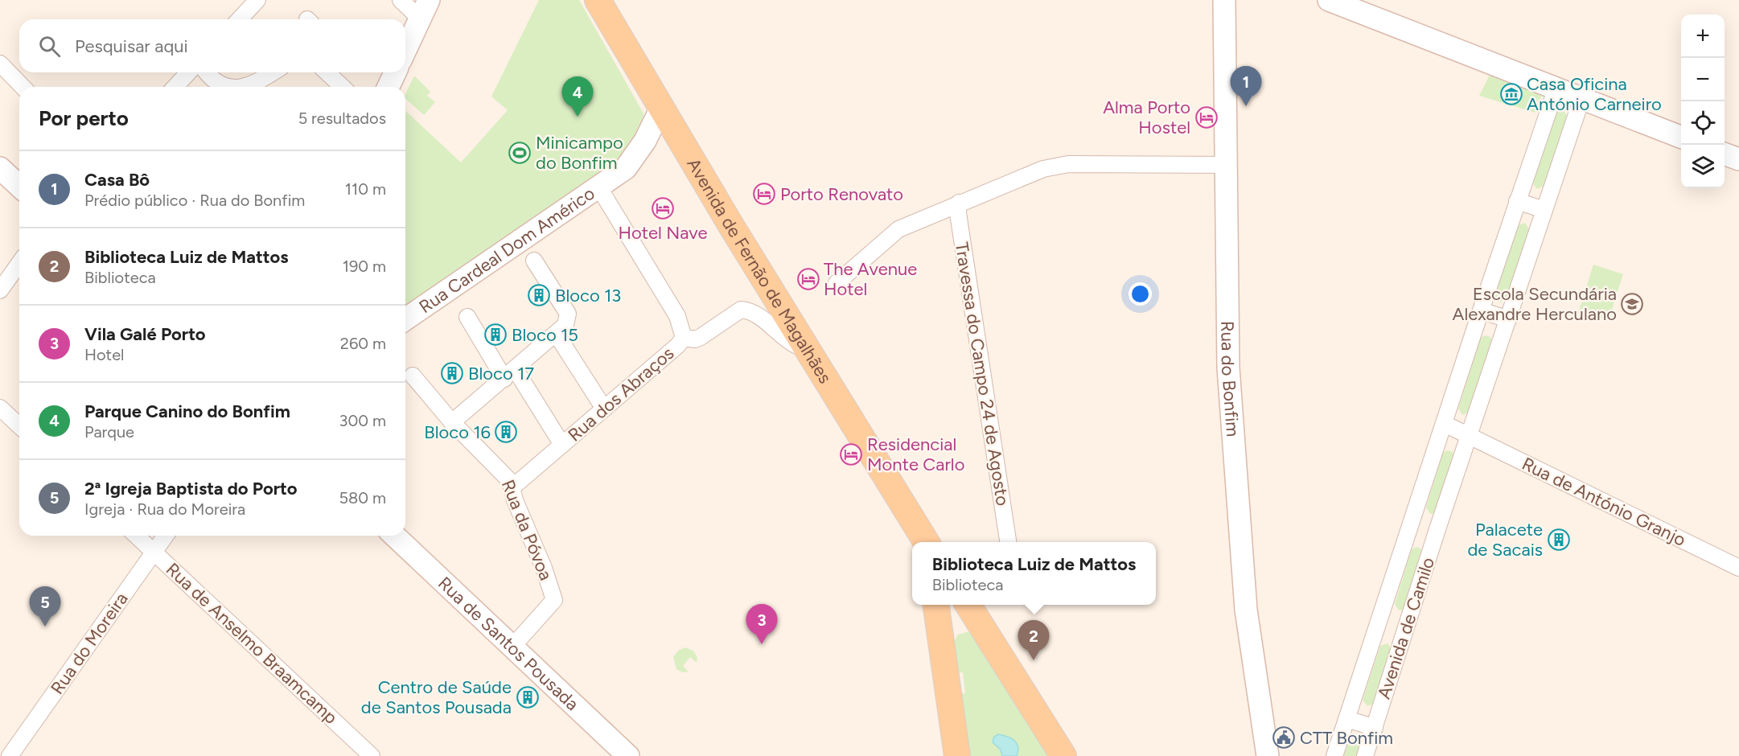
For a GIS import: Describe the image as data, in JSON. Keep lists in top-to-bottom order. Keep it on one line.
{"streets":{"main road":["Avenida de Fernão de Magalhães"],"street":["Rua Cardeal Dom Américo","Travessa do Campo 24 de Agosto","Rua do Bonfim","Rua dos Abraços","Rua de António Granjo","Rua da Póvoa","Avenida de Camilo","Rua do Moreira","Rua de Anselmo Braamcamp","Rua de Santos Pousada"]},"crossings":[["Rua Cardeal Dom Américo","Avenida de Fernão de Magalhães"],["Rua Cardeal Dom Américo","Rua dos Abraços"],["Rua dos Abraços","Rua da Póvoa"],["Rua de António Granjo","Avenida de Camilo"],["Rua da Póvoa","Rua de Santos Pousada"],["Rua do Moreira","Rua de Anselmo Braamcamp"]],"places":{"museum":["Casa Oficina António Carneiro"],"hotel":["Alma Porto Hostel","Porto Renovato","Hotel Nave","The Avenue Hotel","Residencial Monte Carlo"],"sports":["Minicampo do Bonfim"],"building":["Bloco 13","Bloco 15","Bloco 17","Bloco 16","Palacete de Sacais","Centro de Saúde de Santos Pousada"],"school or university":["Escola Secundária Alexandre Herculano"],"public building":["CTT Bonfim"]},"page":{"map_buttons":["+","−"],"search":"Pesquisar aqui","pins":["1","4","5","3","2"],"heading":["Por perto","5 resultados"],"list":[{"mark":"1","name":"Casa Bô","note":"Prédio público · Rua do Bonfim","value":"110 m"},{"mark":"2","name":"Biblioteca Luiz de Mattos","note":"Biblioteca","value":"190 m"},{"mark":"3","name":"Vila Galé Porto","note":"Hotel","value":"260 m"},{"mark":"4","name":"Parque Canino do Bonfim","note":"Parque","value":"300 m"},{"mark":"5","name":"2ª Igreja Baptista do Porto","note":"Igreja · Rua do Moreira","value":"580 m"}],"popup":["Biblioteca Luiz de Mattos","Biblioteca"]}}
